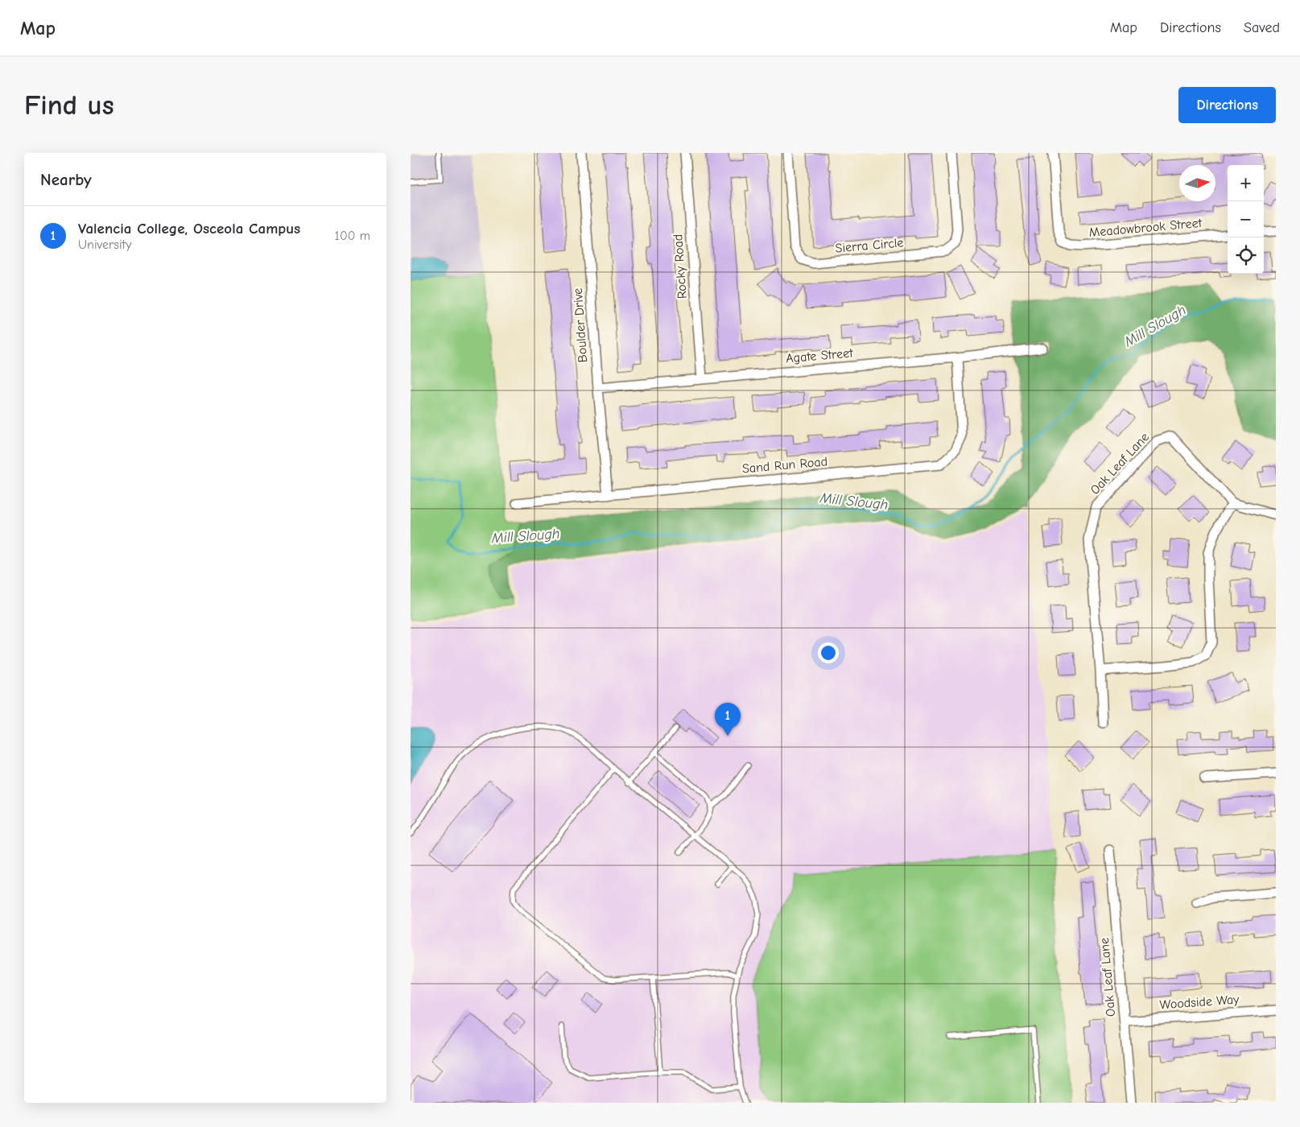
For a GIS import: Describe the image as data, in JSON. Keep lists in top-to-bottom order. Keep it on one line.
{"streets":{"street":["Meadowbrook Street","Sierra Circle","Rocky Road","Boulder Drive","Agate Street","Oak Leaf Lane","Sand Run Road","Woodside Way"]},"crossings":[["Rocky Road","Agate Street"],["Boulder Drive","Agate Street"],["Boulder Drive","Sand Run Road"],["Agate Street","Sand Run Road"],["Oak Leaf Lane","Woodside Way"]],"water":["Mill Slough"],"north":"right","page":{"header":"Map","nav":["Map","Directions","Saved"],"buttons":"Directions","title":"Find us","heading":"Nearby","map_buttons":["+","−"],"list":[{"mark":"1","name":"Valencia College, Osceola Campus","note":"University","value":"100 m"}],"pins":"1"}}
